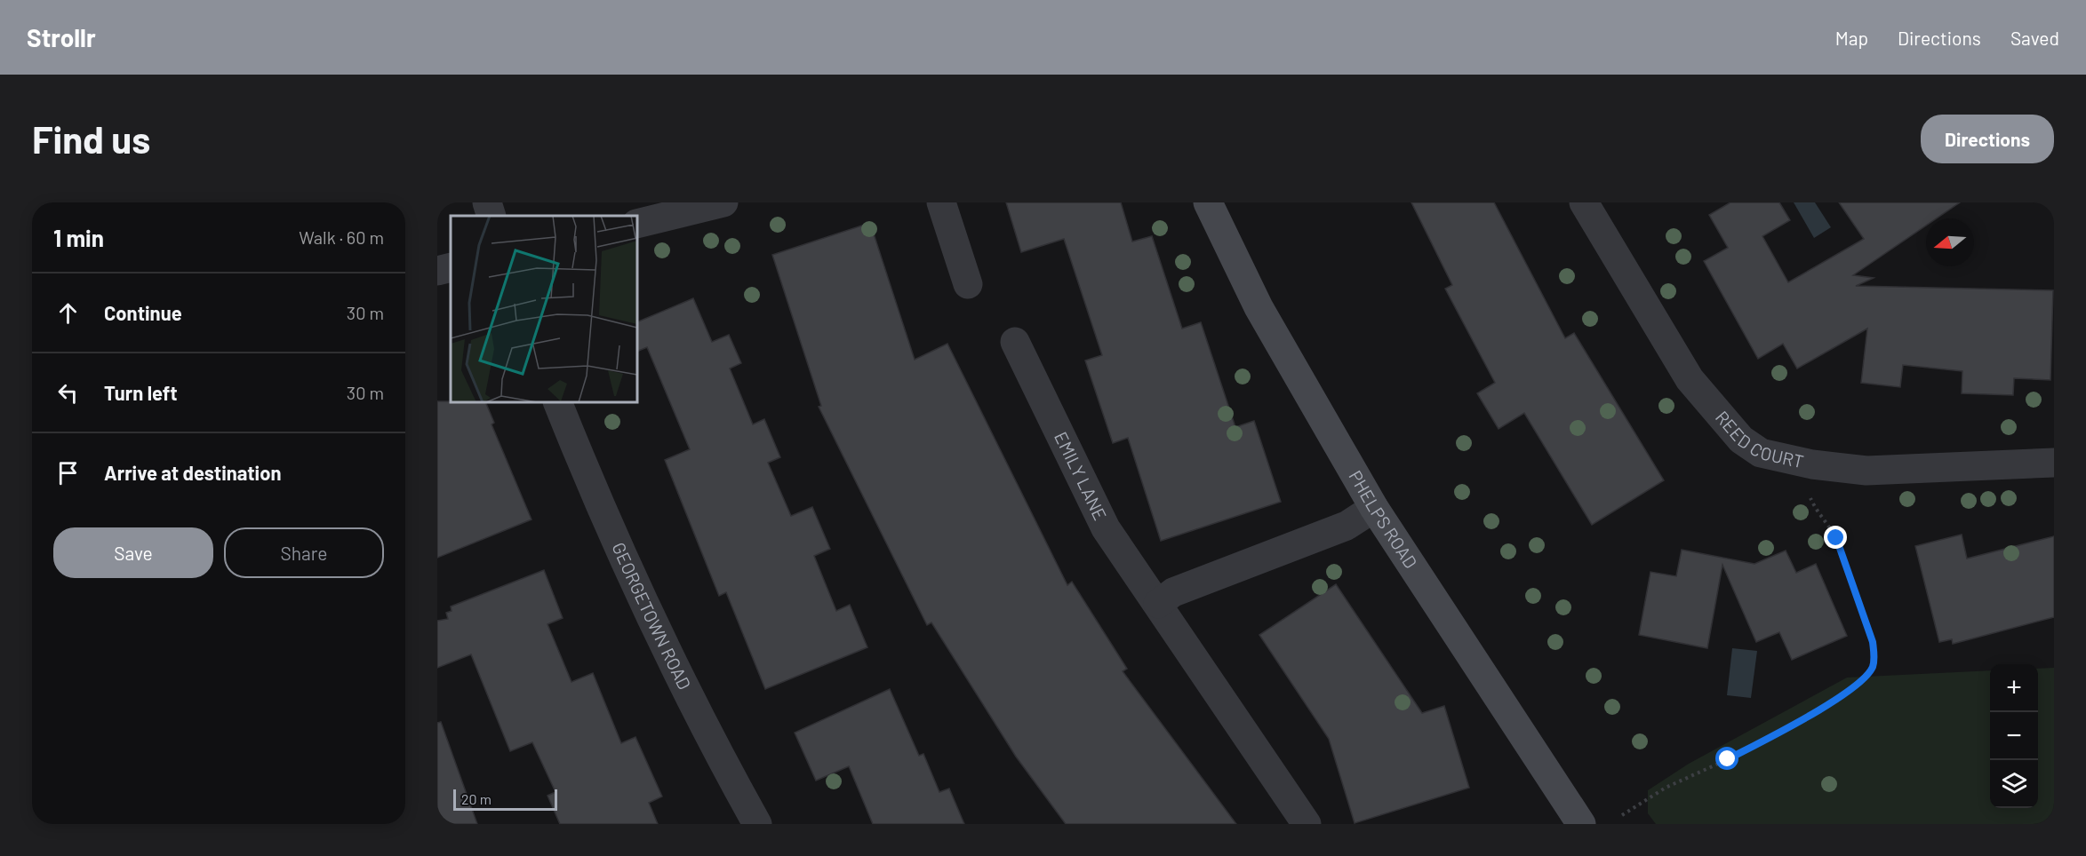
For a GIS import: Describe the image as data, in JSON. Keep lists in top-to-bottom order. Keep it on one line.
{"streets":{"street":["REED COURT","EMILY LANE","PHELPS ROAD","GEORGETOWN ROAD"]},"scale_bar":"20 m","north":"left","page":{"header":"Strollr","nav":["Map","Directions","Saved"],"buttons":["Directions",["Save","Share"]],"title":"Find us","heading":["1 min","Walk · 60 m"],"list":[["Continue","30 m"],["Turn left","30 m"],"Arrive at destination"],"map_buttons":["+","−"],"scale":"20 m"}}
